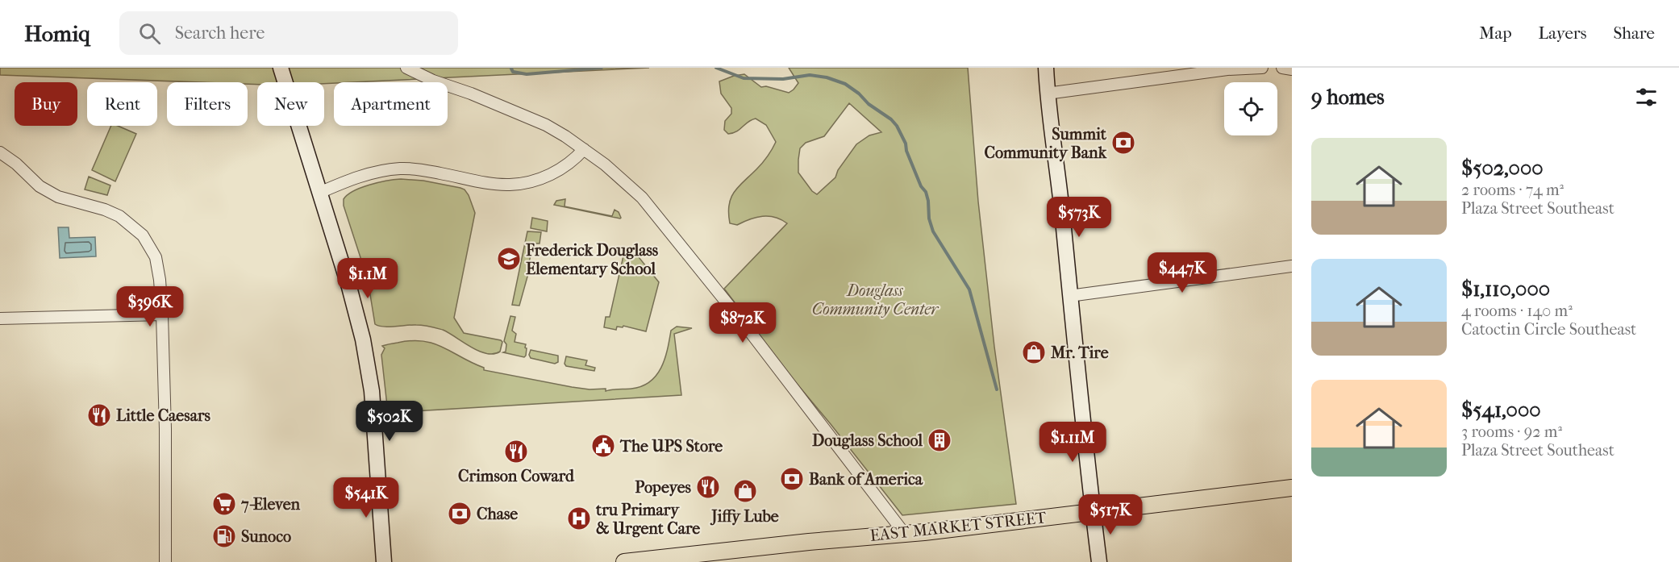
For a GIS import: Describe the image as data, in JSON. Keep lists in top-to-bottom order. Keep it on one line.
{"streets":{"main road":["EAST MARKET STREET"]},"parks":["Douglass Community Center"],"places":{"bank":["Summit Community Bank","Bank of America","Chase"],"school or university":["Frederick Douglass Elementary School"],"shop":["Mr. Tire","Jiffy Lube"],"restaurant":["Little Caesars","Crimson Coward","Popeyes"],"building":["Douglass School"],"public building":["The UPS Store"],"supermarket":["7-Eleven"],"hospital":["tru Primary & Urgent Care"],"fuel station":["Sunoco"]},"page":{"header":"Homiq","search":"Search here","nav":["Map","Layers","Share"],"heading":"9 homes","chip":["Buy","Rent","Filters","New","Apartment"],"list":[{"name":"$502,000","note":"2 rooms · 74 m² · Plaza Street Southeast"},{"name":"$1,110,000","note":"4 rooms · 140 m² · Catoctin Circle Southeast"},{"name":"$541,000","note":"3 rooms · 92 m² · Plaza Street Southeast"}],"price":["$573K","$447K","$1.1M","$396K","$872K","$502K","$1.11M","$541K","$517K"]}}
